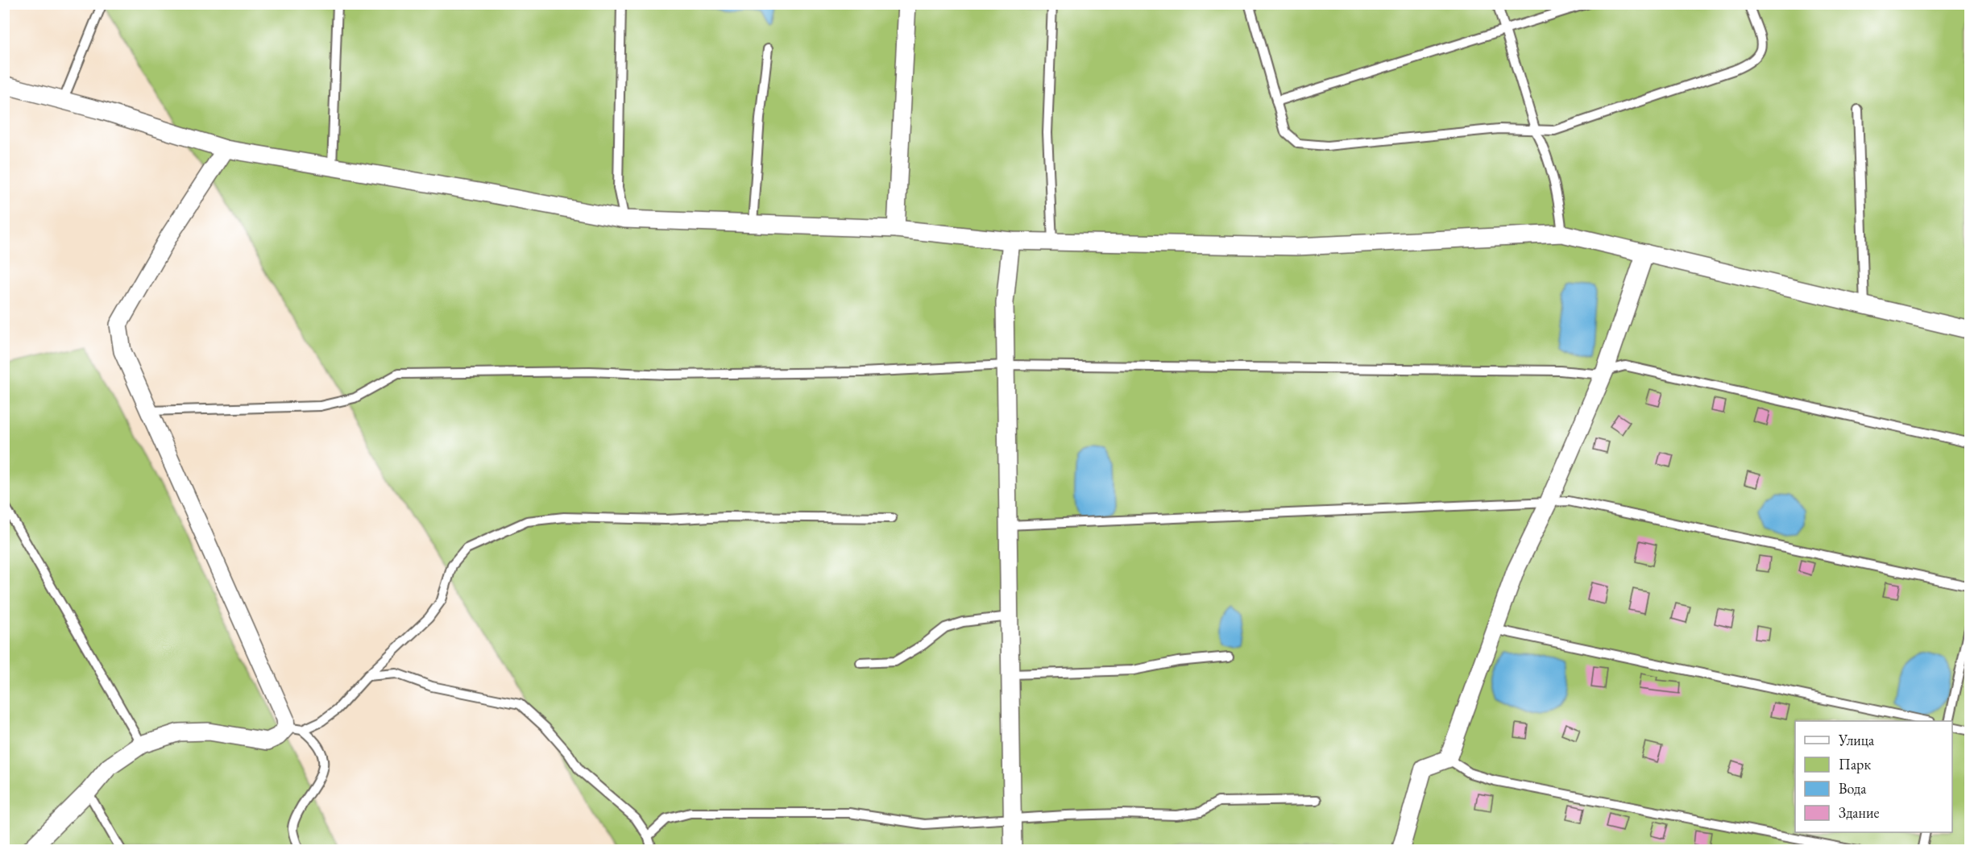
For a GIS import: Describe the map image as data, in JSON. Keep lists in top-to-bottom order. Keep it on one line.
{"legend":["Улица","Парк","Вода","Здание"]}
